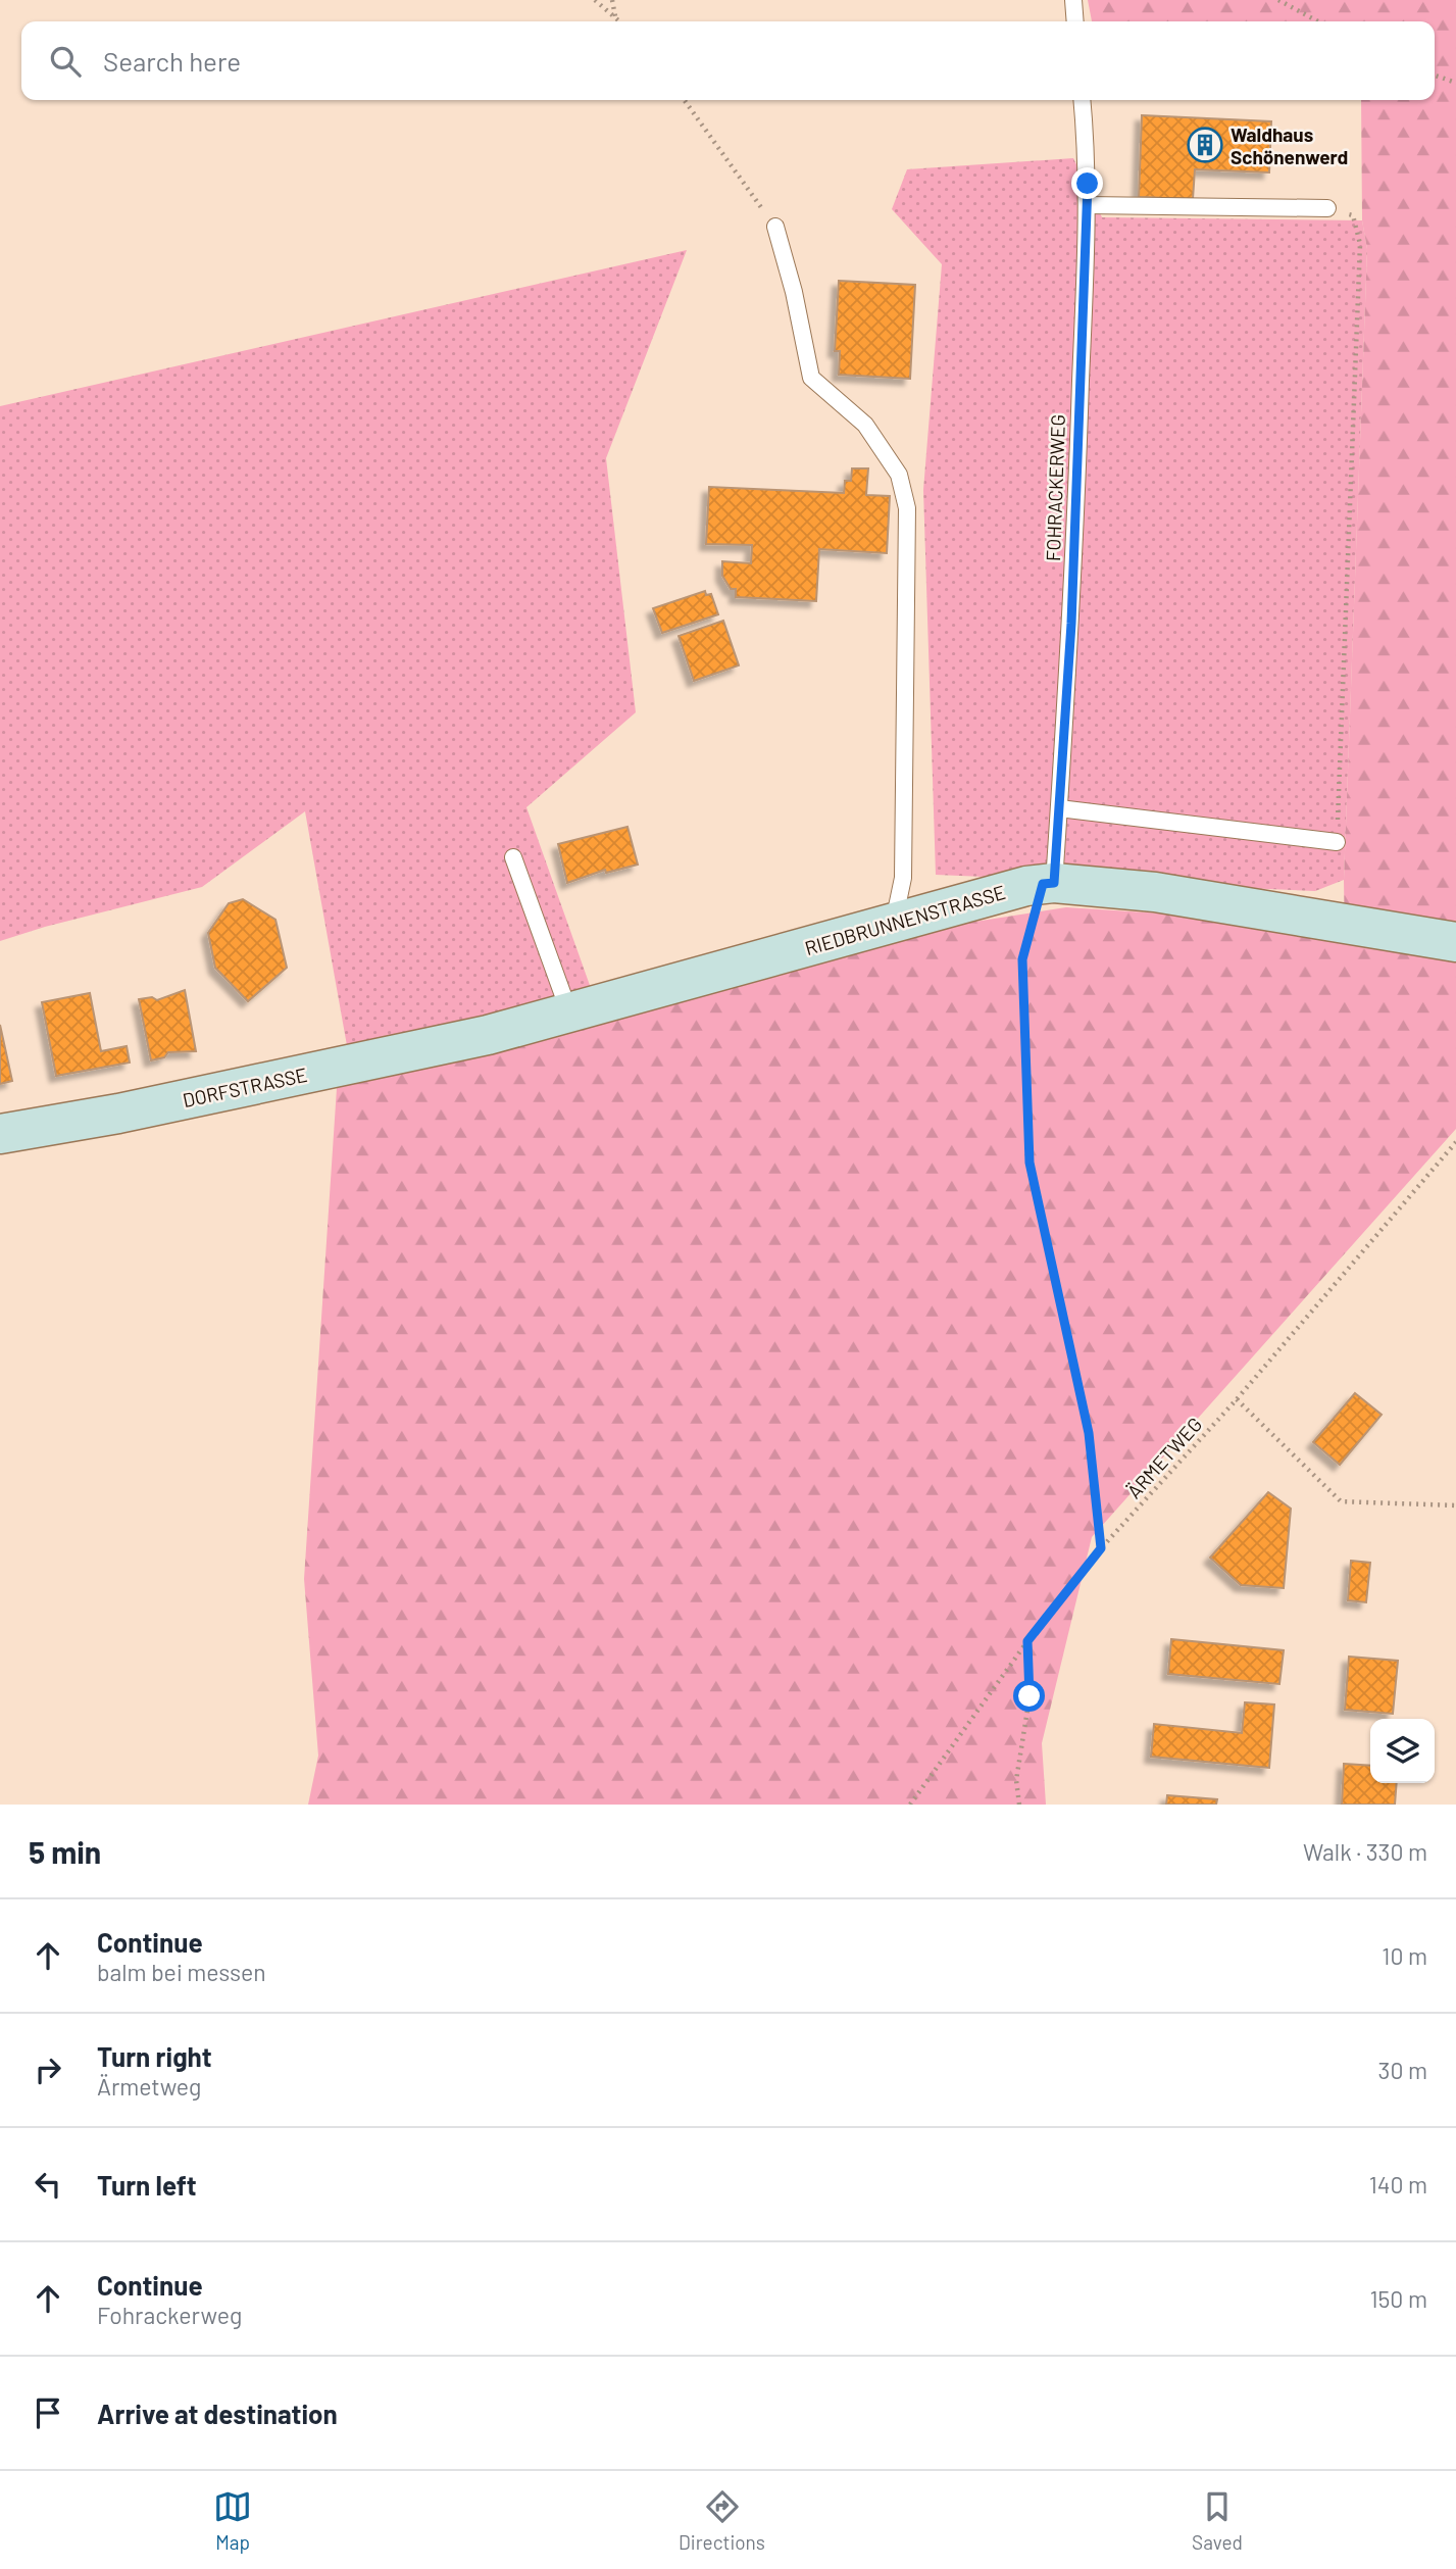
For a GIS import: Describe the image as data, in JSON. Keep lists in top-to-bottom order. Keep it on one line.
{"streets":{"street":["RIEDBRUNNENSTRASSE","DORFSTRASSE"],"lane":["FOHRACKERWEG"],"path":["ÄRMETWEG"]},"crossings":[["FOHRACKERWEG","RIEDBRUNNENSTRASSE"],["RIEDBRUNNENSTRASSE","DORFSTRASSE"]],"places":{"building":["Waldhaus Schönenwerd"]},"page":{"search":"Search here","heading":["5 min","Walk · 330 m"],"list":[["Continue","balm bei messen","10 m"],["Turn right","Ärmetweg","30 m"],["Turn left","140 m"],["Continue","Fohrackerweg","150 m"],"Arrive at destination"],"nav":["Map","Directions","Saved"]}}
